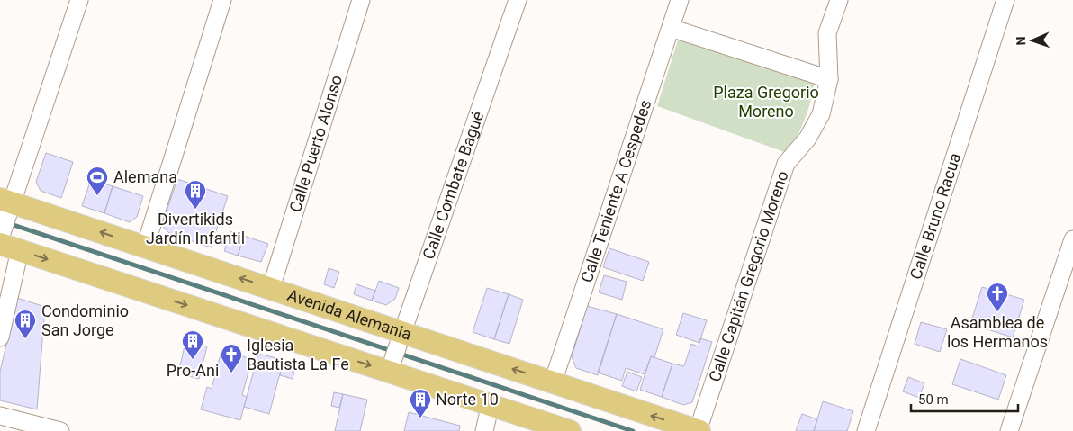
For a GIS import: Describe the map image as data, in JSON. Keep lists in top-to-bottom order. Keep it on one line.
{"streets":{"main road":["Avenida Alemania"],"street":["Calle Puerto Alonso","Calle Combate Bagué","Calle Teniente A Cespedes","Calle Bruno Racua","Calle Capitán Gregorio Moreno"]},"crossings":[["Calle Puerto Alonso","Avenida Alemania"],["Calle Combate Bagué","Avenida Alemania"],["Calle Teniente A Cespedes","Avenida Alemania"],["Calle Capitán Gregorio Moreno","Avenida Alemania"]],"parks":["Plaza Gregorio Moreno"],"places":{"sports":["Alemana"],"building":["Divertikids Jardín Infantil","Condominio San Jorge","Pro-Ani","Norte 10"],"church":["Asamblea de los Hermanos","Iglesia Bautista La Fe"]},"scale_bar":"50 m","north":"left"}
